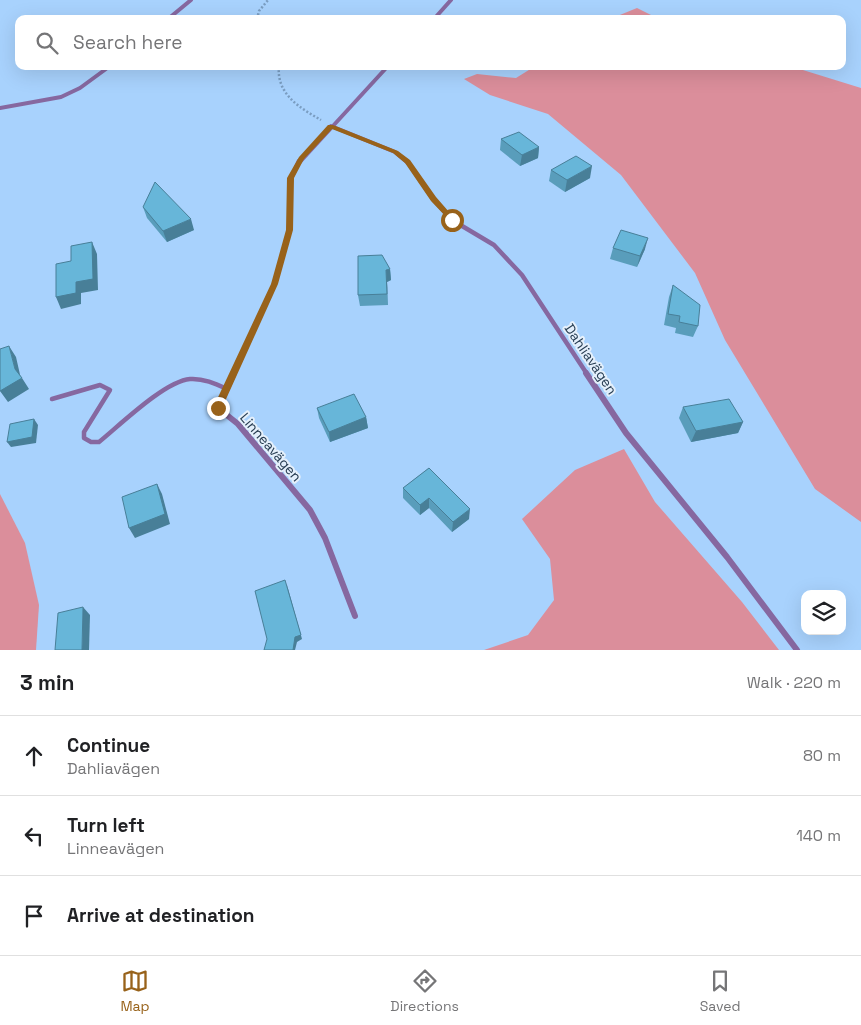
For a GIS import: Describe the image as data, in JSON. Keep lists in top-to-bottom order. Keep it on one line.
{"streets":{"street":["Dahliavägen","Linneavägen"]},"crossings":[["Dahliavägen","Linneavägen"]],"page":{"search":"Search here","heading":["3 min","Walk · 220 m"],"list":[["Continue","Dahliavägen","80 m"],["Turn left","Linneavägen","140 m"],"Arrive at destination"],"nav":["Map","Directions","Saved"]}}
